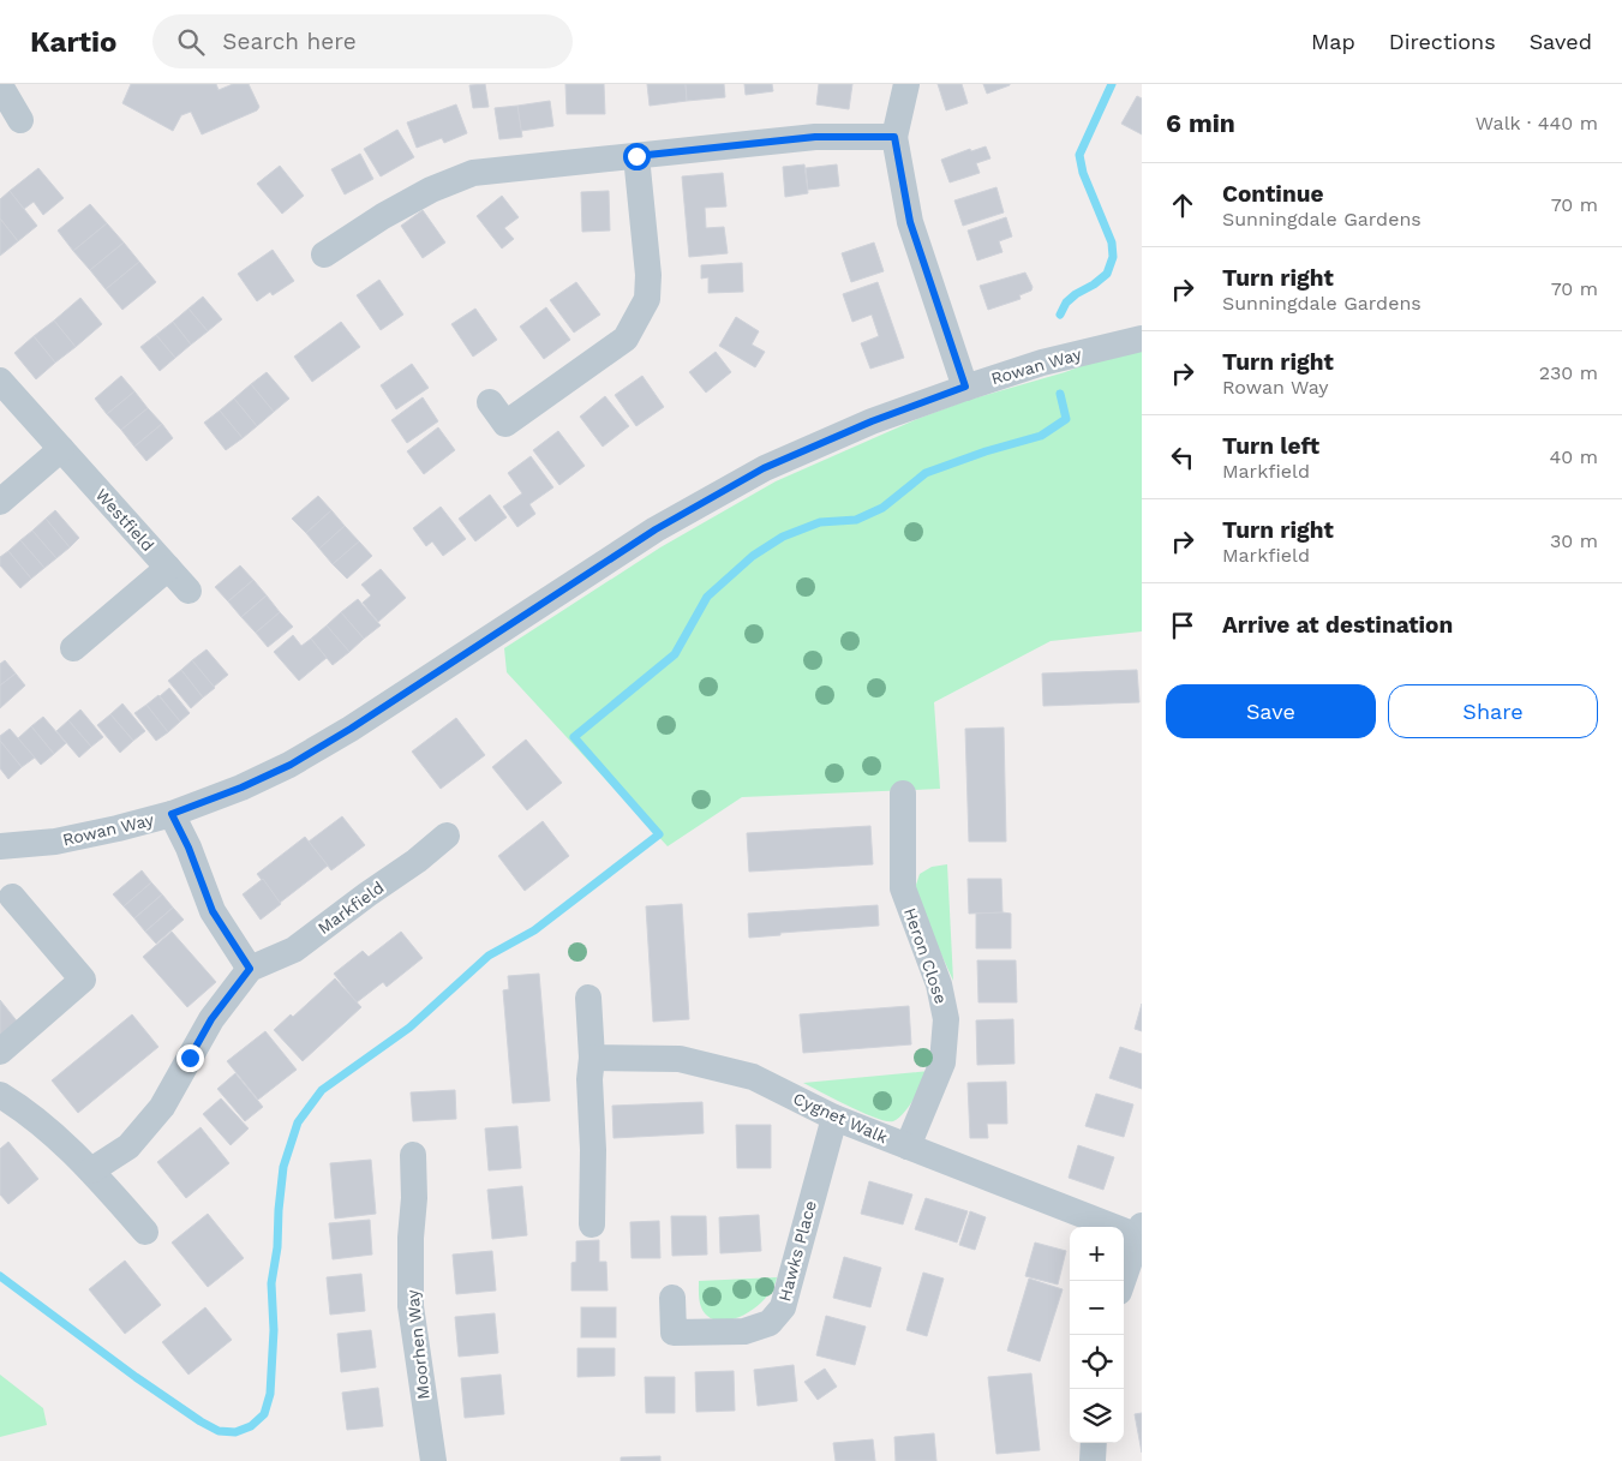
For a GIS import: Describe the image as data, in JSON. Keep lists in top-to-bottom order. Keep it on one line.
{"streets":{"street":["Rowan Way","Westfield","Markfield","Heron Close","Cygnet Walk","Hawks Place","Moorhen Way"]},"crossings":[["Heron Close","Cygnet Walk"],["Cygnet Walk","Hawks Place"]],"page":{"header":"Kartio","search":"Search here","nav":["Map","Directions","Saved"],"heading":["6 min","Walk · 440 m"],"list":[["Continue","Sunningdale Gardens","70 m"],["Turn right","Sunningdale Gardens","70 m"],["Turn right","Rowan Way","230 m"],["Turn left","Markfield","40 m"],["Turn right","Markfield","30 m"],"Arrive at destination"],"buttons":["Save","Share"],"map_buttons":["+","−"]}}
